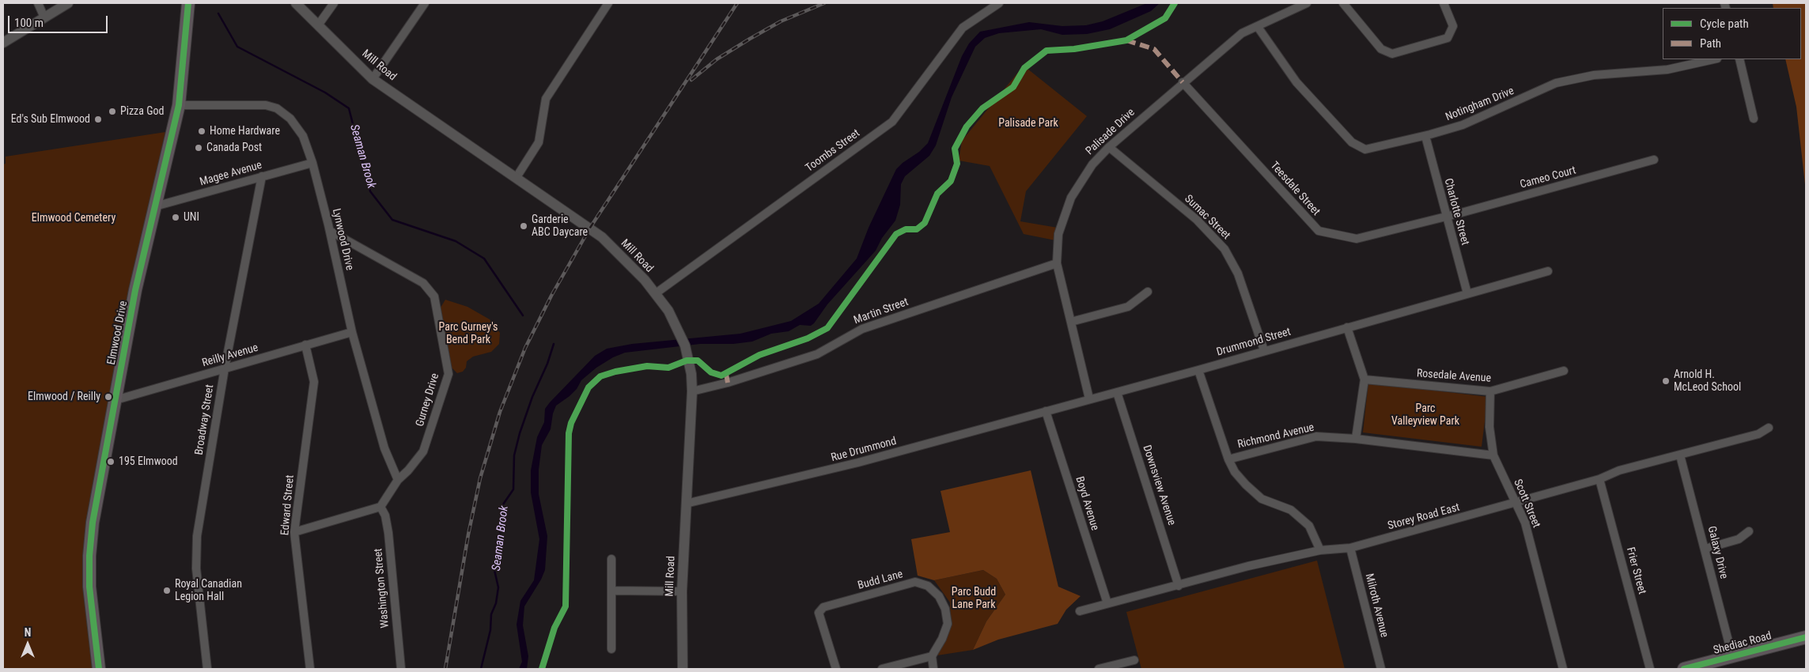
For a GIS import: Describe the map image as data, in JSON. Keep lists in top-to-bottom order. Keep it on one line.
{"streets":{"main road":["Elmwood Drive","Shediac Road"],"street":["Mill Road","Notingham Drive","Palisade Drive","Toombs Street","Magee Avenue","Cameo Court","Teesdale Street","Charlotte Street","Sumac Street","Lynwood Drive","Martin Street","Drummond Street","Reilly Avenue","Rosedale Avenue","Gurney Drive","Broadway Street","Richmond Avenue","Rue Drummond","Downsview Avenue","Boyd Avenue","Scott Street","Edward Street","Storey Road East","Galaxy Drive","Frier Street","Budd Lane","Washington Street","Milroth Avenue"]},"crossings":[["Mill Road","Toombs Street"],["Mill Road","Martin Street"],["Mill Road","Rue Drummond"],["Notingham Drive","Palisade Drive"],["Notingham Drive","Charlotte Street"],["Palisade Drive","Teesdale Street"],["Palisade Drive","Sumac Street"],["Palisade Drive","Martin Street"],["Palisade Drive","Drummond Street"],["Magee Avenue","Lynwood Drive"],["Magee Avenue","Elmwood Drive"],["Magee Avenue","Broadway Street"],["Cameo Court","Teesdale Street"],["Cameo Court","Charlotte Street"],["Teesdale Street","Charlotte Street"],["Charlotte Street","Drummond Street"],["Sumac Street","Drummond Street"],["Lynwood Drive","Elmwood Drive"],["Lynwood Drive","Reilly Avenue"],["Lynwood Drive","Gurney Drive"],["Elmwood Drive","Reilly Avenue"],["Drummond Street","Rue Drummond"],["Drummond Street","Downsview Avenue"],["Drummond Street","Boyd Avenue"],["Reilly Avenue","Broadway Street"],["Reilly Avenue","Edward Street"],["Rosedale Avenue","Scott Street"],["Gurney Drive","Washington Street"],["Richmond Avenue","Scott Street"],["Rue Drummond","Boyd Avenue"],["Downsview Avenue","Storey Road East"],["Boyd Avenue","Storey Road East"],["Scott Street","Storey Road East"],["Storey Road East","Galaxy Drive"],["Storey Road East","Frier Street"],["Storey Road East","Milroth Avenue"],["Galaxy Drive","Shediac Road"]],"water":["Seaman Brook"],"parks":["Palisade Park","Elmwood Cemetery","Parc Gurney's Bend Park","Parc Valleyview Park","Parc Budd Lane Park"],"places":["Pizza God","Ed's Sub Elmwood","Home Hardware","Canada Post","UNI","Garderie ABC Daycare","Arnold H. McLeod School","Elmwood / Reilly","195 Elmwood","Royal Canadian Legion Hall"],"legend":["Cycle path","Path"],"scale_bar":"100 m","north":"top"}
